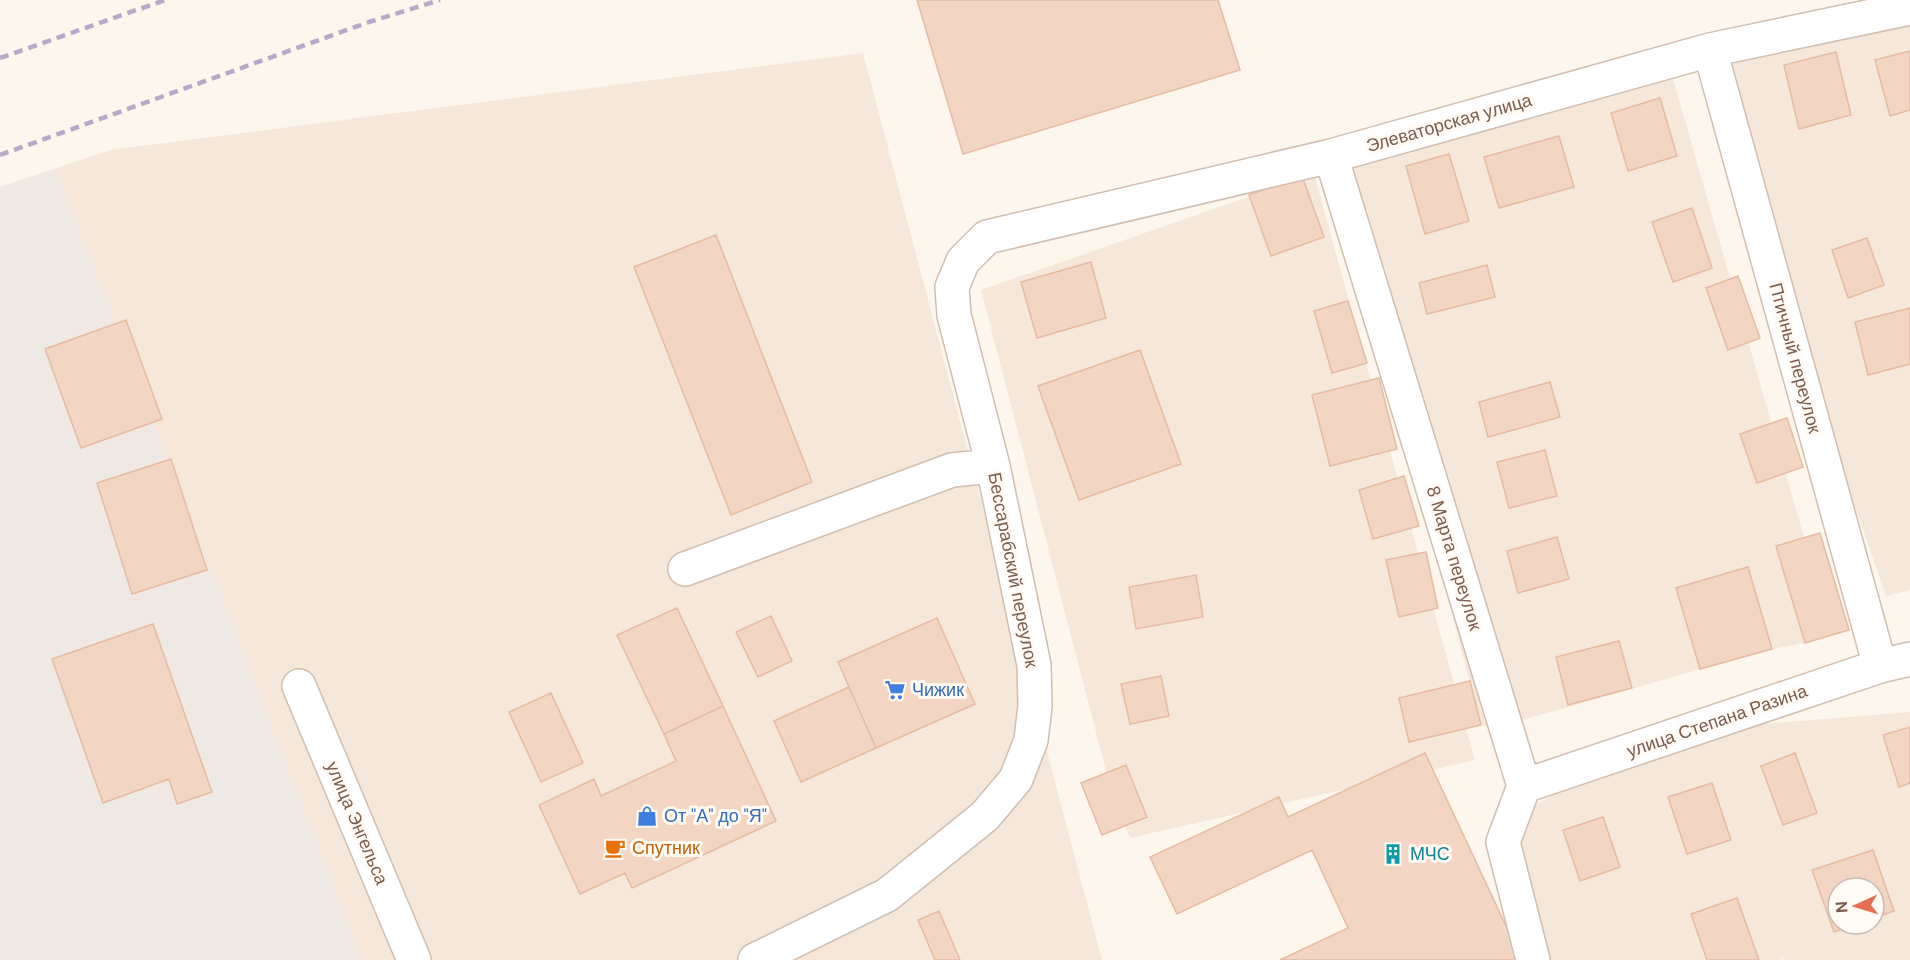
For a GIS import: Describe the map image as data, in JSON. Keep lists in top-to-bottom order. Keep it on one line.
{"streets":{"street":["Элеваторская улица","Птичный переулок","8 Марта переулок","Бессарабский переулок","улица Степана Разина","улица Энгельса"]},"crossings":[["Элеваторская улица","Птичный переулок"],["Элеваторская улица","8 Марта переулок"],["Элеваторская улица","Бессарабский переулок"],["Птичный переулок","улица Степана Разина"],["8 Марта переулок","улица Степана Разина"]],"places":{"supermarket":["Чижик"],"shop":["От \"А\" до \"Я\""],"cafe":["Спутник"],"building":["МЧС"]},"north":"left"}
